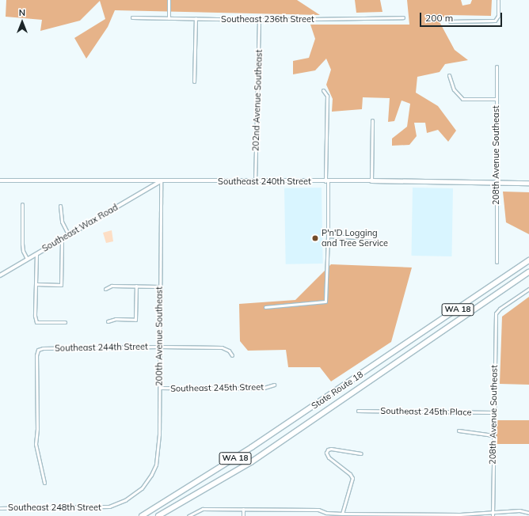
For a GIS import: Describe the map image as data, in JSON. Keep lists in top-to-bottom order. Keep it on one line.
{"streets":{"highway":["WA 18","State Route 18"],"main road":["Southeast 240th Street"],"street":["Southeast 236th Street","202nd Avenue Southeast","208th Avenue Southeast","Southeast Wax Road","200th Avenue Southeast","Southeast 244th Street","Southeast 245th Street","Southeast 245th Place","Southeast 248th Street"]},"crossings":[["Southeast 236th Street","202nd Avenue Southeast"],["202nd Avenue Southeast","Southeast 240th Street"],["208th Avenue Southeast","Southeast 240th Street"],["208th Avenue Southeast","Southeast 245th Place"],["Southeast 240th Street","Southeast Wax Road"],["Southeast 240th Street","200th Avenue Southeast"],["Southeast Wax Road","200th Avenue Southeast"],["200th Avenue Southeast","Southeast 244th Street"],["200th Avenue Southeast","Southeast 245th Street"],["200th Avenue Southeast","Southeast 248th Street"]],"places":["P'n'D Logging and Tree Service"],"scale_bar":"200 m","north":"top"}
